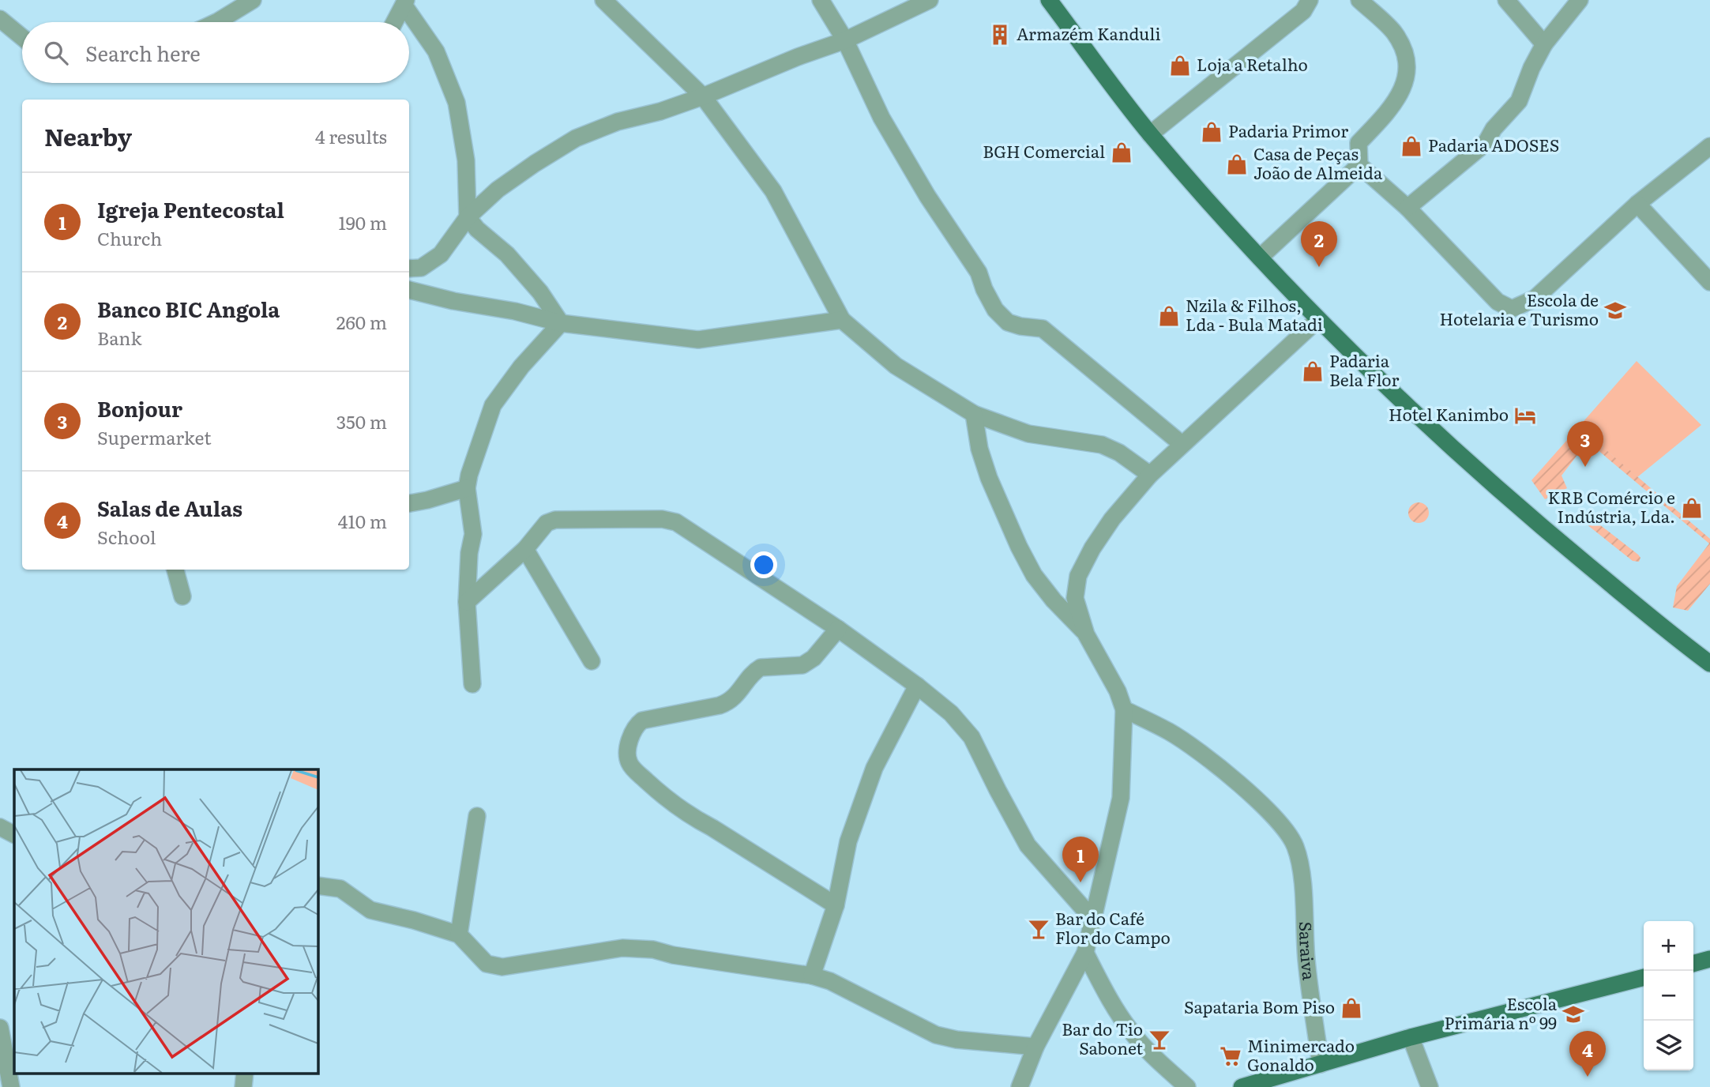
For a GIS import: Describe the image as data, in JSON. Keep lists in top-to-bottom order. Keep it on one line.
{"places":{"building":["Armazém Kanduli"],"shop":["Loja a Retalho","Padaria Primor","Padaria ADOSES","BGH Comercial","Casa de Peças João de Almeida","Nzila & Filhos, Lda - Bula Matadi","Padaria Bela Flor","KRB Comércio e Indústria, Lda.","Sapataria Bom Piso"],"school or university":["Escola de Hotelaria e Turismo","Escola Primária nº 99"],"hotel":["Hotel Kanimbo"],"bar":["Bar do Café Flor do Campo","Bar do Tio Sabonet"],"supermarket":["Minimercado Gonaldo"]},"page":{"search":"Search here","heading":["Nearby","4 results"],"list":[{"mark":"1","name":"Igreja Pentecostal","note":"Church","value":"190 m"},{"mark":"2","name":"Banco BIC Angola","note":"Bank","value":"260 m"},{"mark":"3","name":"Bonjour","note":"Supermarket","value":"350 m"},{"mark":"4","name":"Salas de Aulas","note":"School","value":"410 m"}],"pins":["2","3","1","4"],"map_buttons":["+","−"]}}
